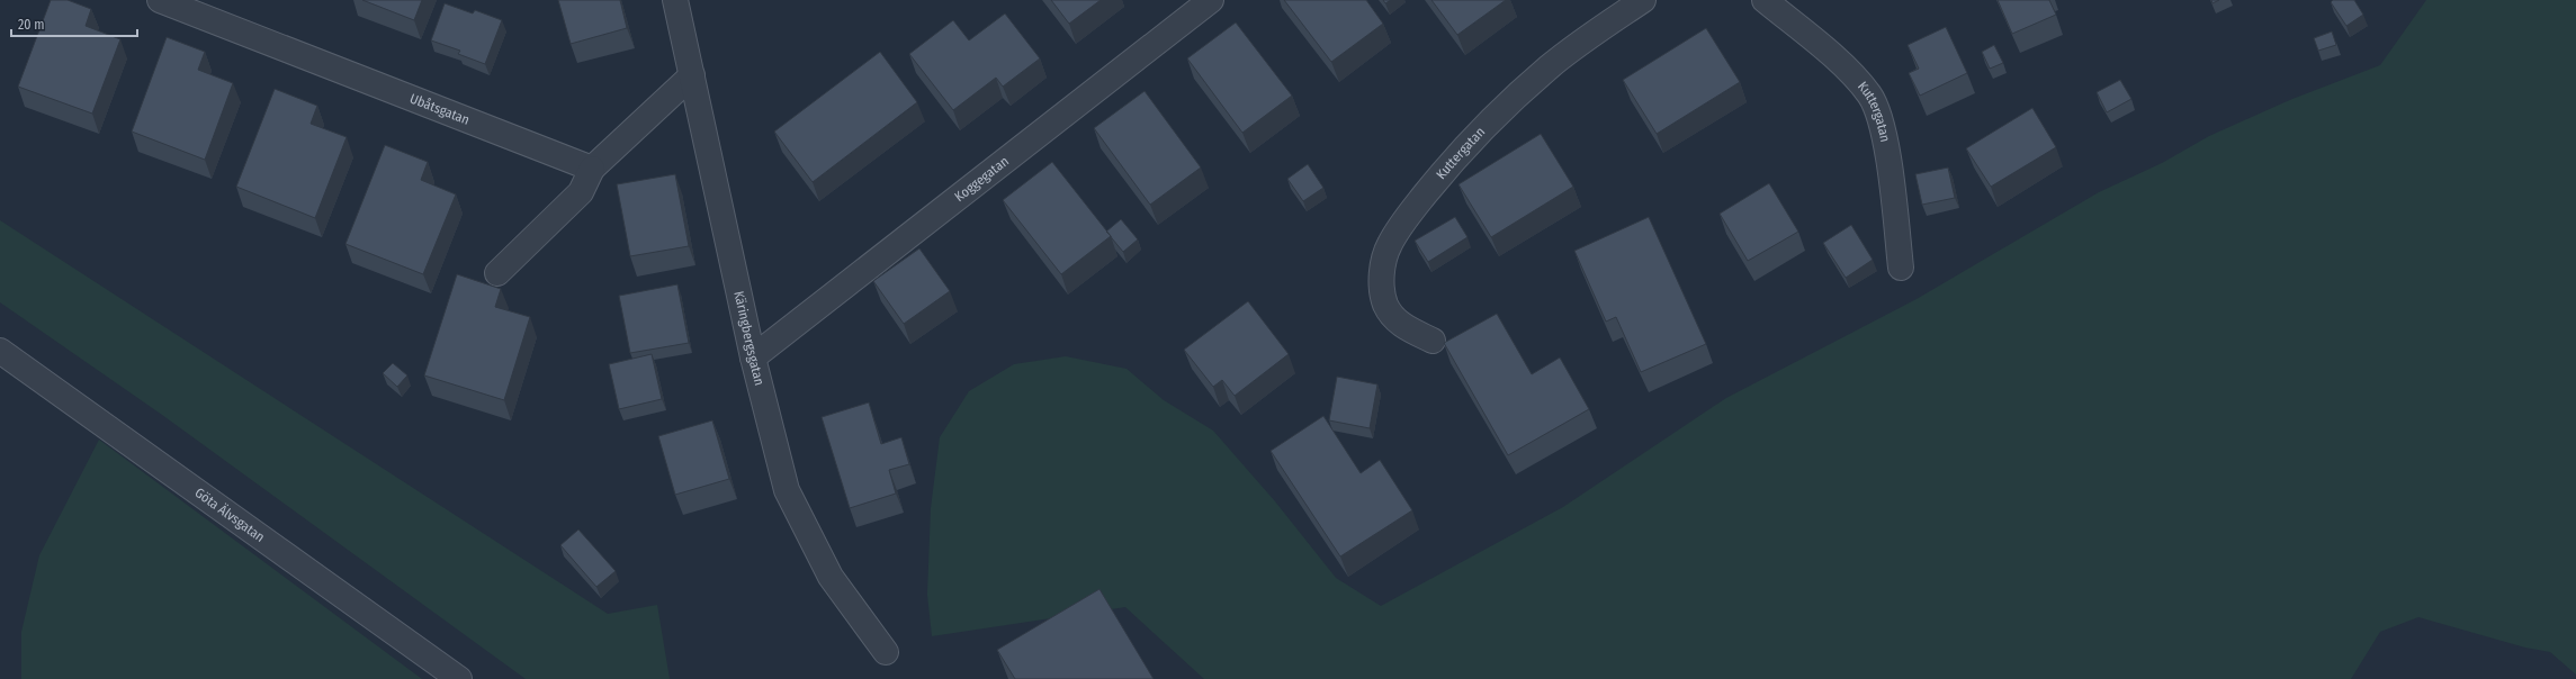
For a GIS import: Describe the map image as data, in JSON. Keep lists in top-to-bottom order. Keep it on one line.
{"streets":{"street":["Ubåtsgatan","Kuttergatan","Koggegatan","Käringbergsgatan","Göta Älvsgatan"]},"crossings":[["Koggegatan","Käringbergsgatan"]],"scale_bar":"20 m"}
